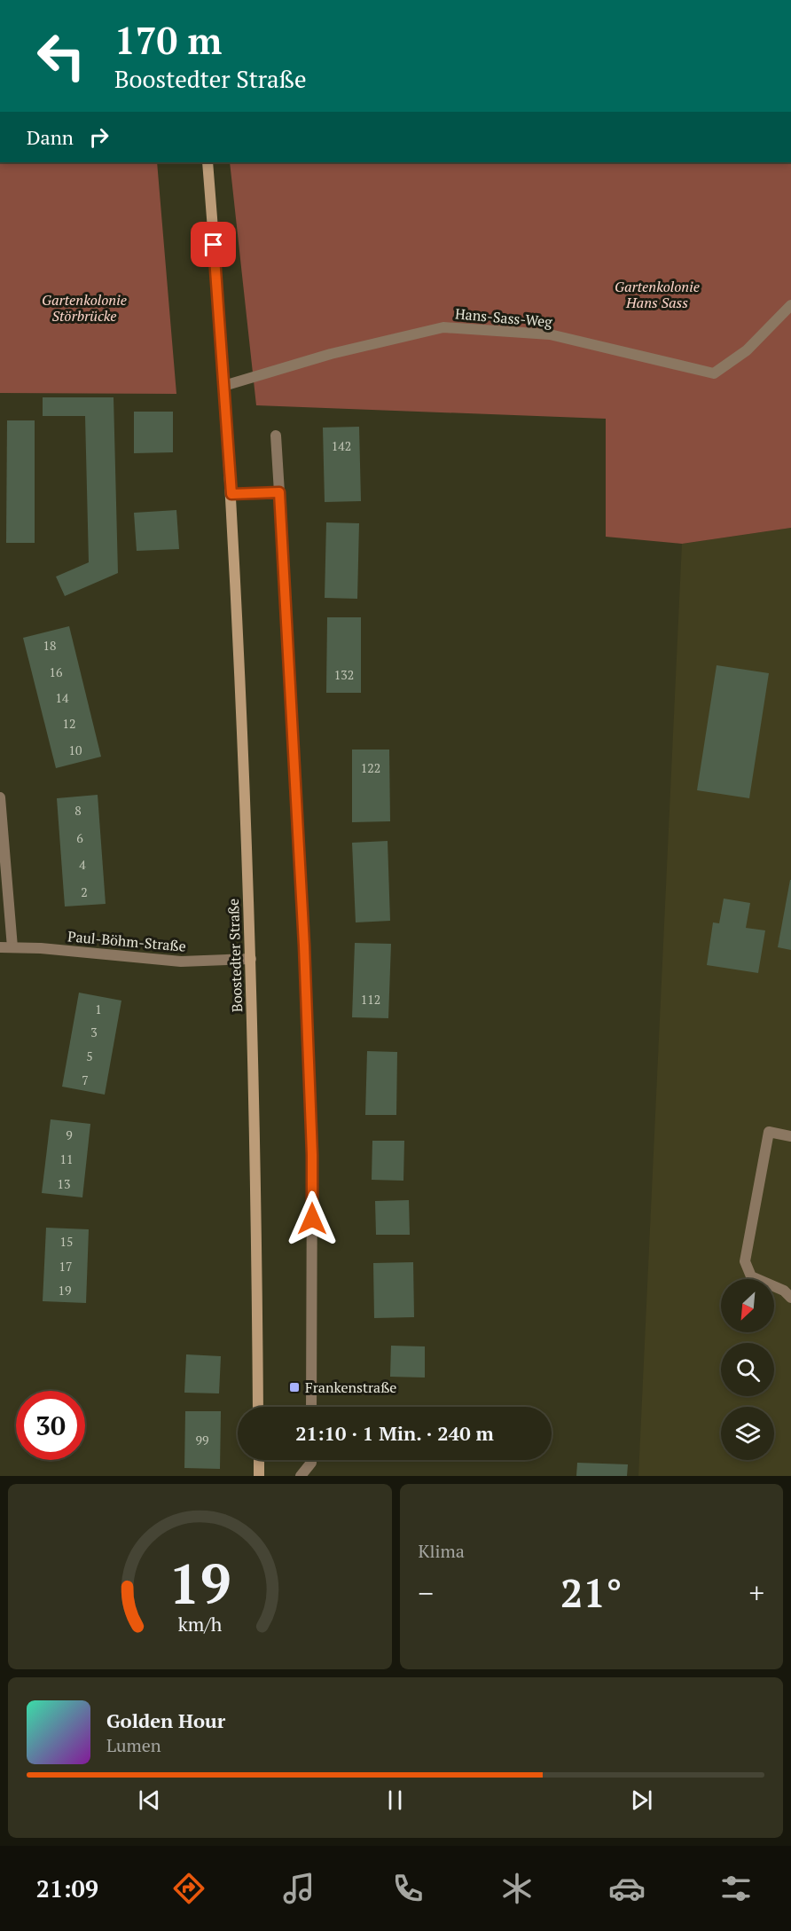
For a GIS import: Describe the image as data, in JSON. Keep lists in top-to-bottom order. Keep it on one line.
{"streets":{"street":["Hans-Sass-Weg","Paul-Böhm-Straße","Boostedter Straße"]},"crossings":[["Hans-Sass-Weg","Boostedter Straße"],["Paul-Böhm-Straße","Boostedter Straße"]],"parks":["Gartenkolonie Hans Sass","Gartenkolonie Störbrücke"],"places":{"transit":["Frankenstraße"]},"house_numbers":["142","18","16","132","14","12","10","122","8","6","4","2","112","1","3","5","7","9","11","13","15","17","19","99"],"north":"bottom left","page":{"turn":["170 m","Boostedter Straße"],"then":"Dann","limit":"30","trip":"21:10 · 1 Min. · 240 m","tile":"Klima","heat":["−","21°","+"],"song":["Golden Hour","Lumen"],"tabs":"21:09","gauge":["19","km/h"]}}
